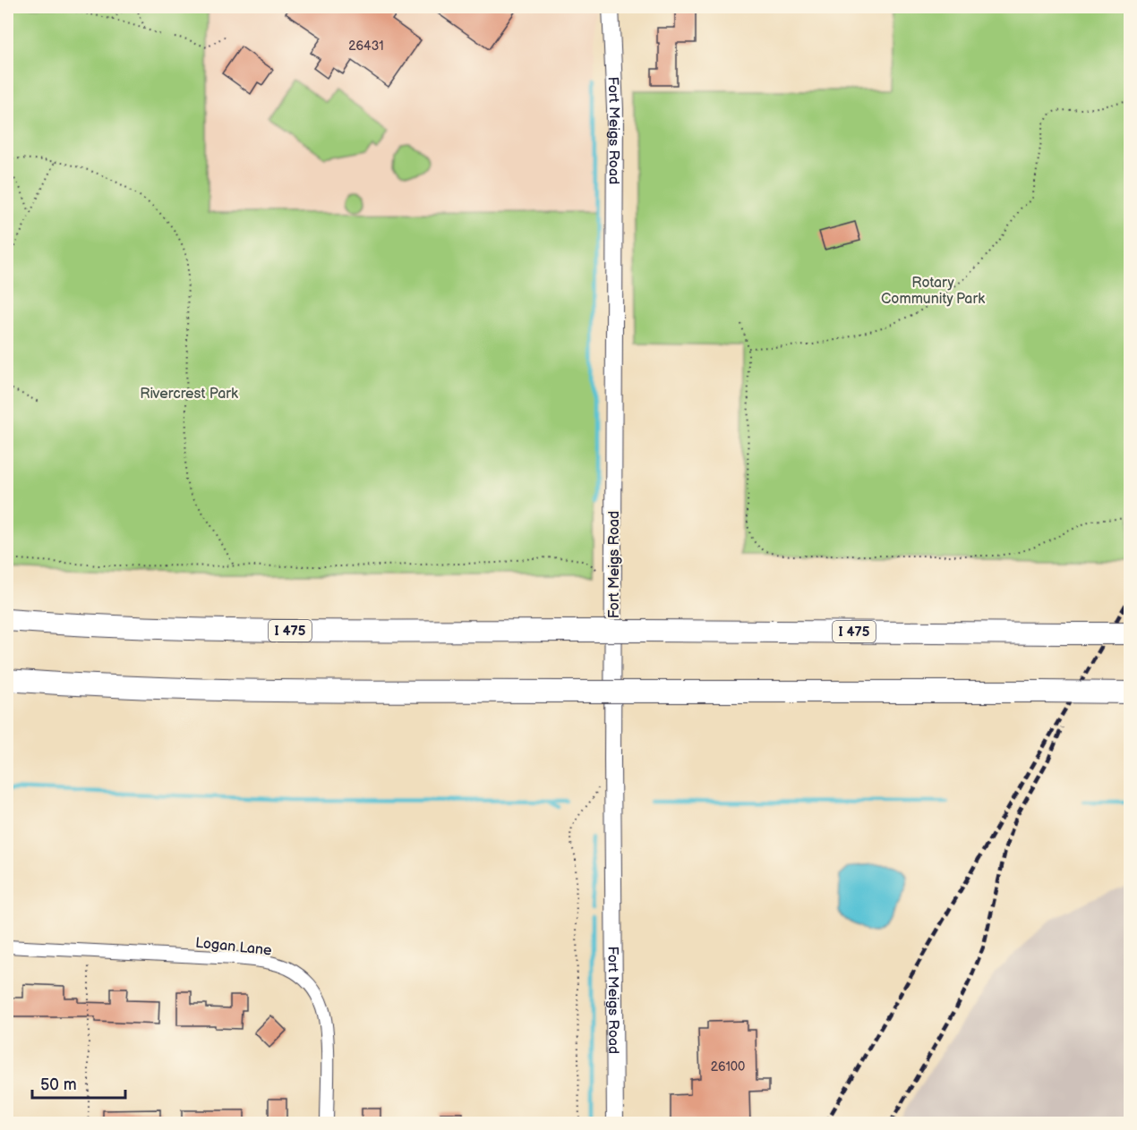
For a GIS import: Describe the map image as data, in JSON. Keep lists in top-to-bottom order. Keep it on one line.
{"streets":{"highway":["I 475"],"street":["Fort Meigs Road","Logan Lane"]},"parks":["Rotary Community Park","Rivercrest Park"],"house_numbers":["26431","26100"],"scale_bar":"50 m"}
